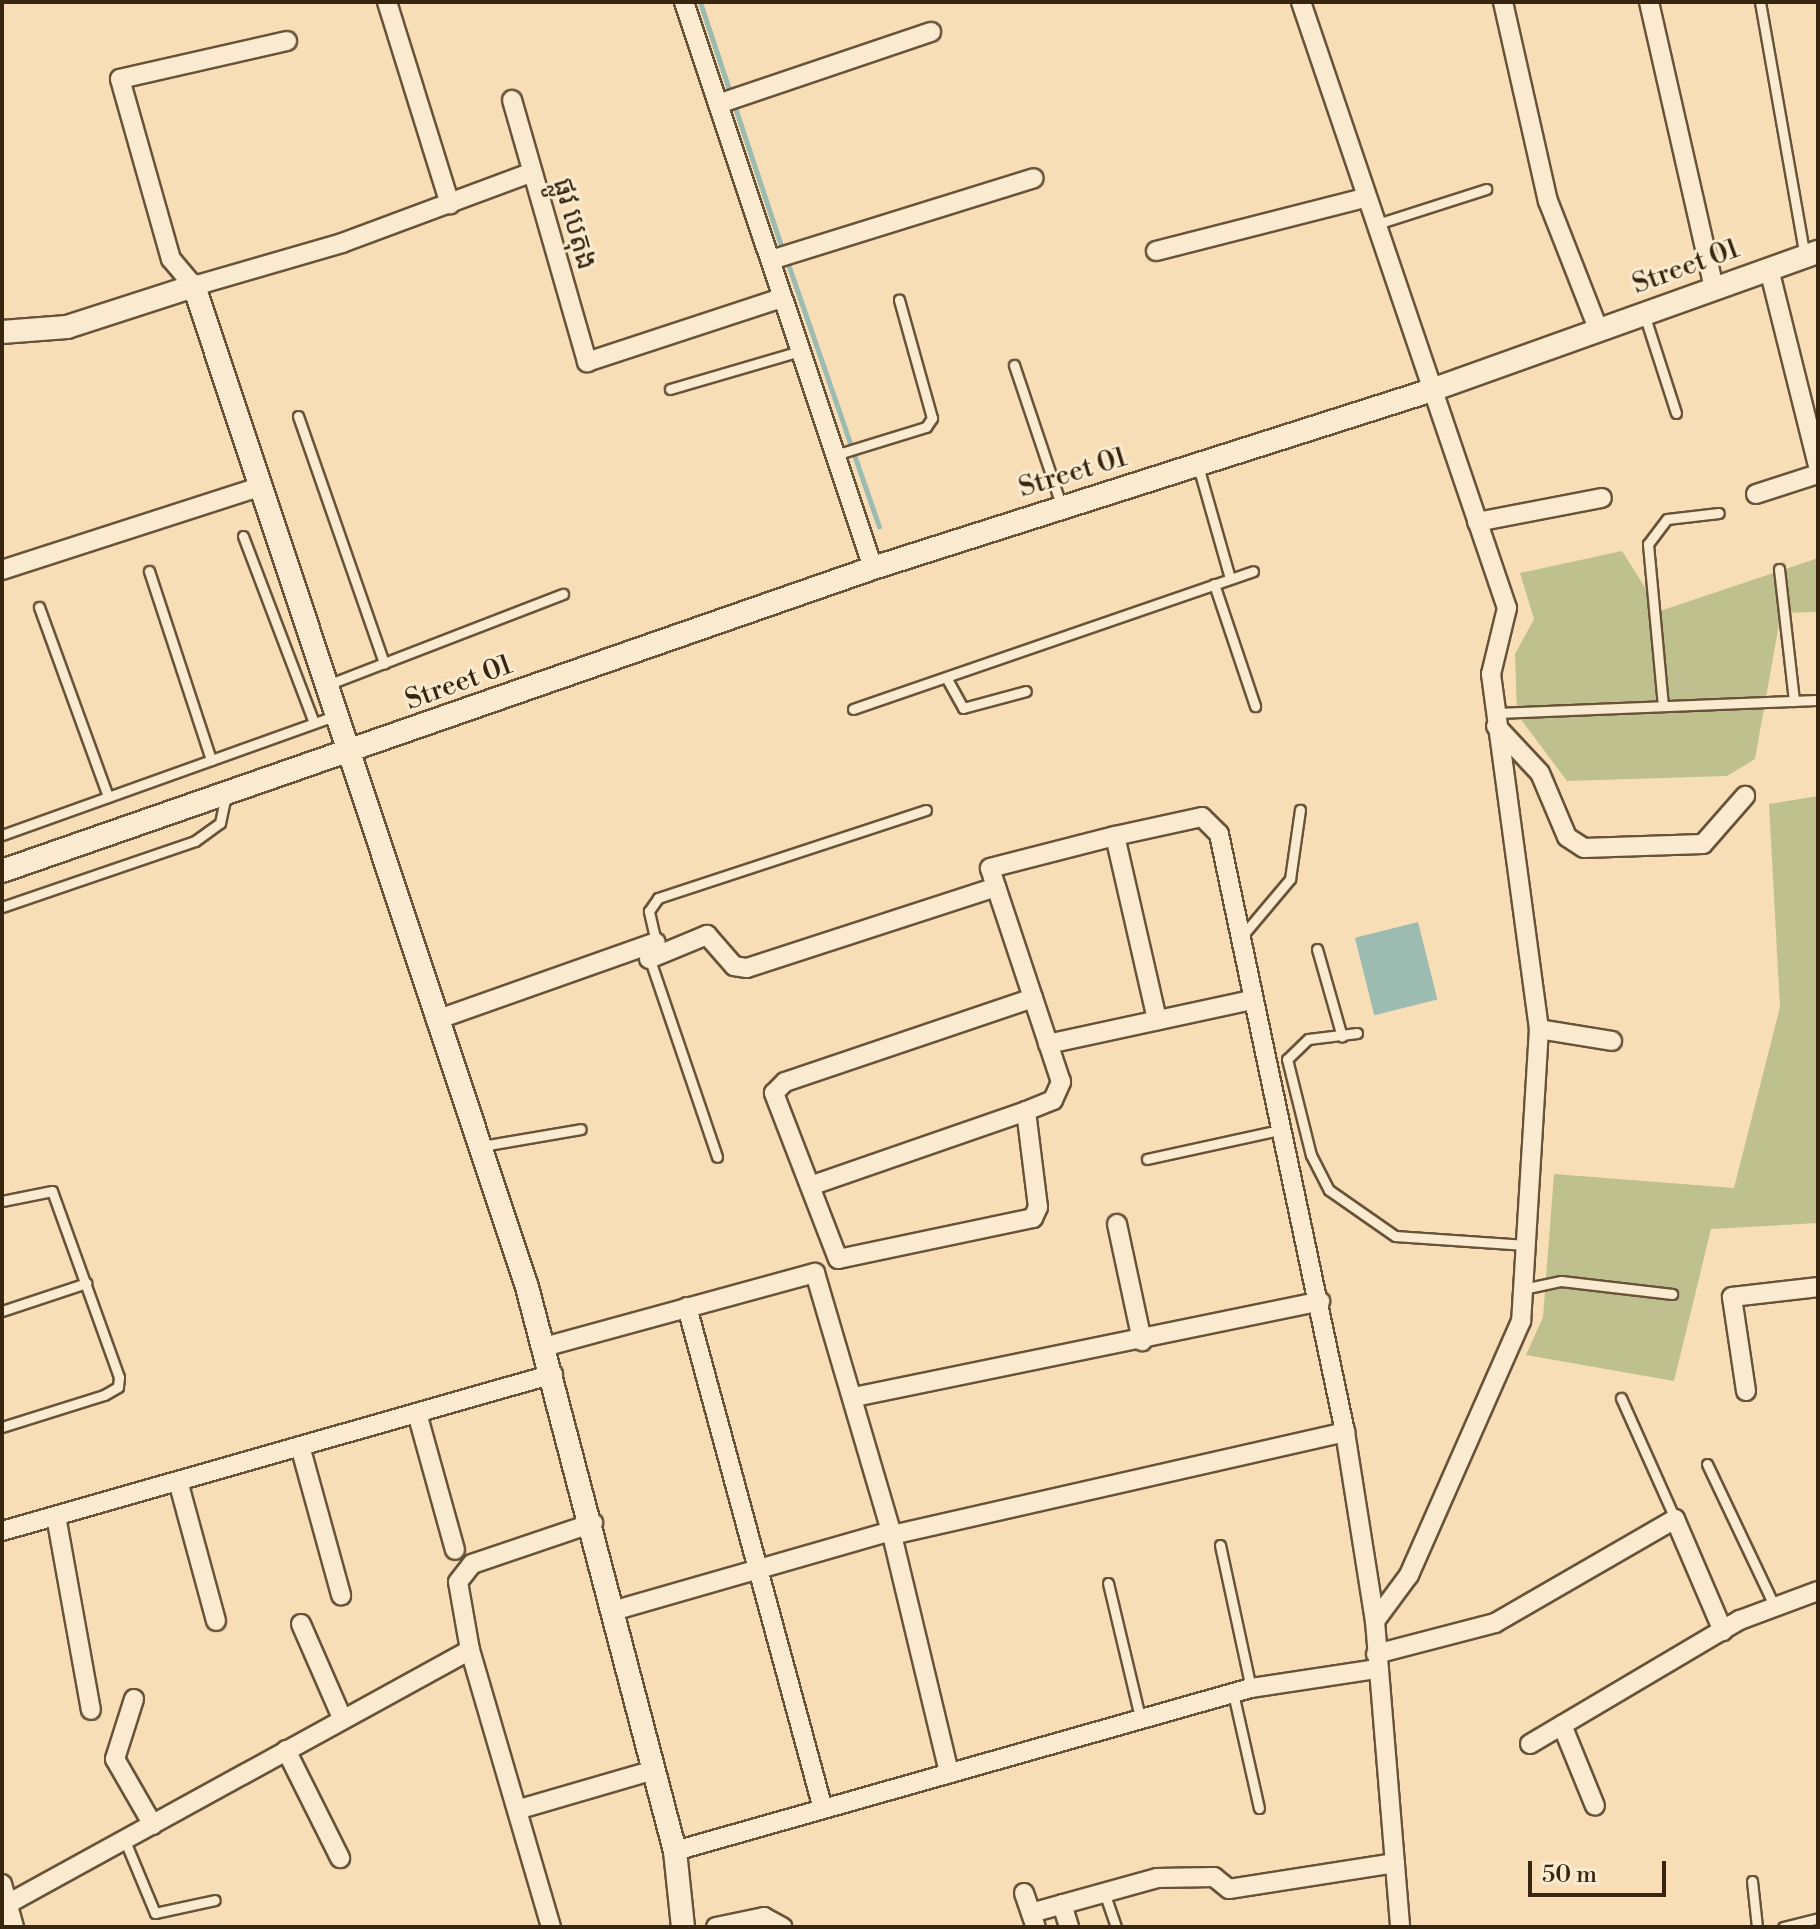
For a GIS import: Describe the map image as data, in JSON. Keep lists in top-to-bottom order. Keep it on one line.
{"streets":{"street":["ផ្លូវ បេតុង","Street 01"]},"scale_bar":"50 m"}
